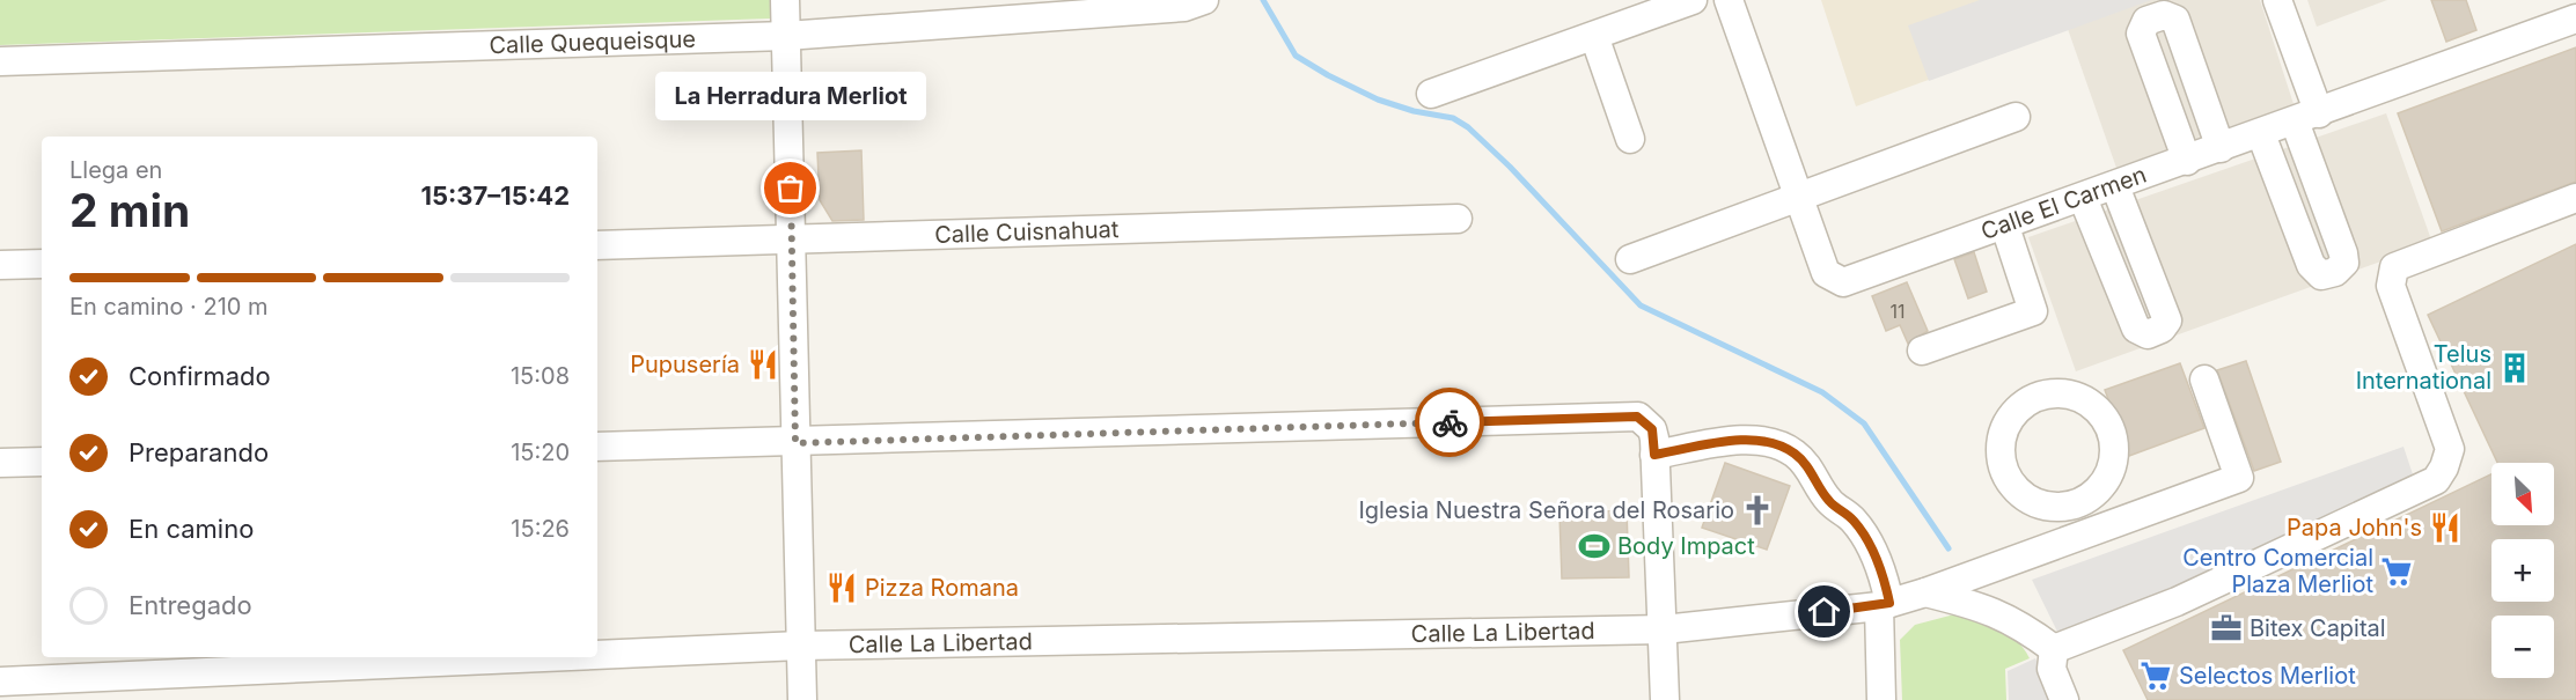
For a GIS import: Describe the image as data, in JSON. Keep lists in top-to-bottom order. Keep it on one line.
{"streets":{"street":["Calle Quequeisque","Calle El Carmen","Calle Cuisnahuat","Calle La Libertad"]},"places":{"other":["La Herradura Merliot"],"restaurant":["Pupusería","Papa John's","Pizza Romana"],"building":["Telus International"],"church":["Iglesia Nuestra Señora del Rosario"],"sports":["Body Impact"],"supermarket":["Centro Comercial Plaza Merliot","Selectos Merliot"],"office":["Bitex Capital"]},"house_numbers":["11"],"north":"bottom right","page":{"bubble":"La Herradura Merliot","heading":["2 min","Llega en","15:37–15:42"],"bar":"En camino · 210 m","list":[["Confirmado","15:08"],["Preparando","15:20"],["En camino","15:26"],"Entregado"],"map_buttons":["+","−"]}}
